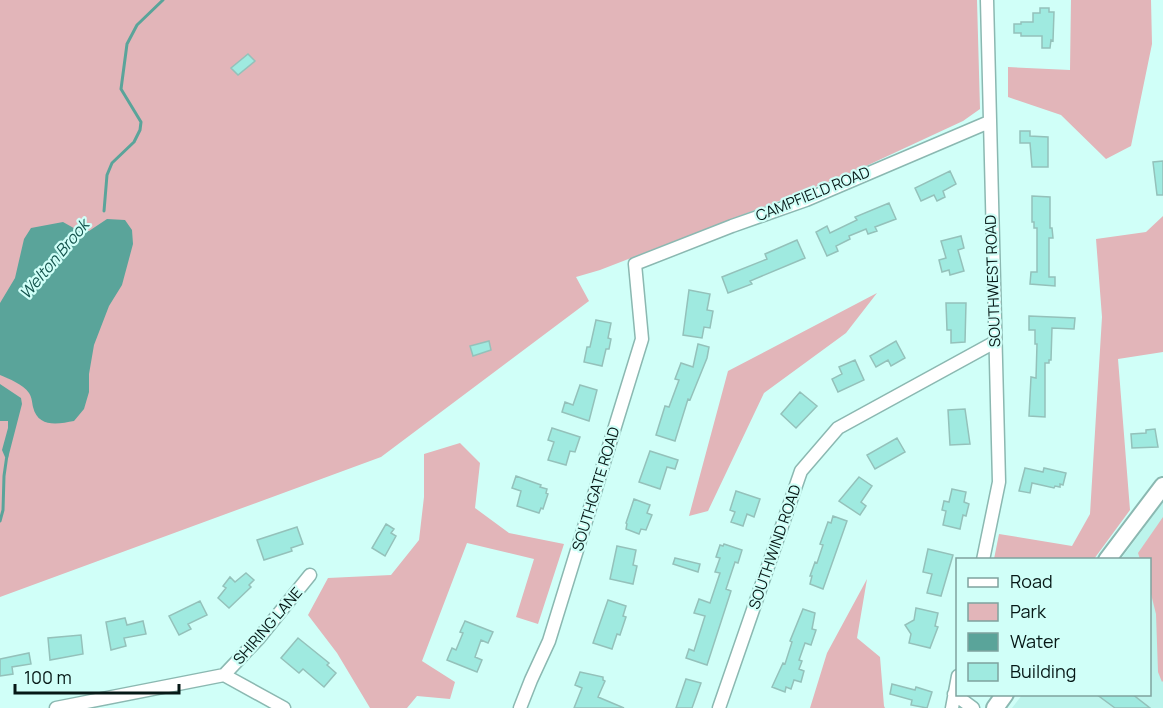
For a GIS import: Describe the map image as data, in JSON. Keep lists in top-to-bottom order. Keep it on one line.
{"streets":{"street":["CAMPFIELD ROAD","SOUTHWEST ROAD","SOUTHGATE ROAD","SOUTHWIND ROAD","SHIRING LANE"]},"crossings":[["CAMPFIELD ROAD","SOUTHWEST ROAD"],["CAMPFIELD ROAD","SOUTHGATE ROAD"],["SOUTHWEST ROAD","SOUTHWIND ROAD"]],"water":["Welton Brook"],"legend":["Road","Park","Water","Building"],"scale_bar":"100 m"}
